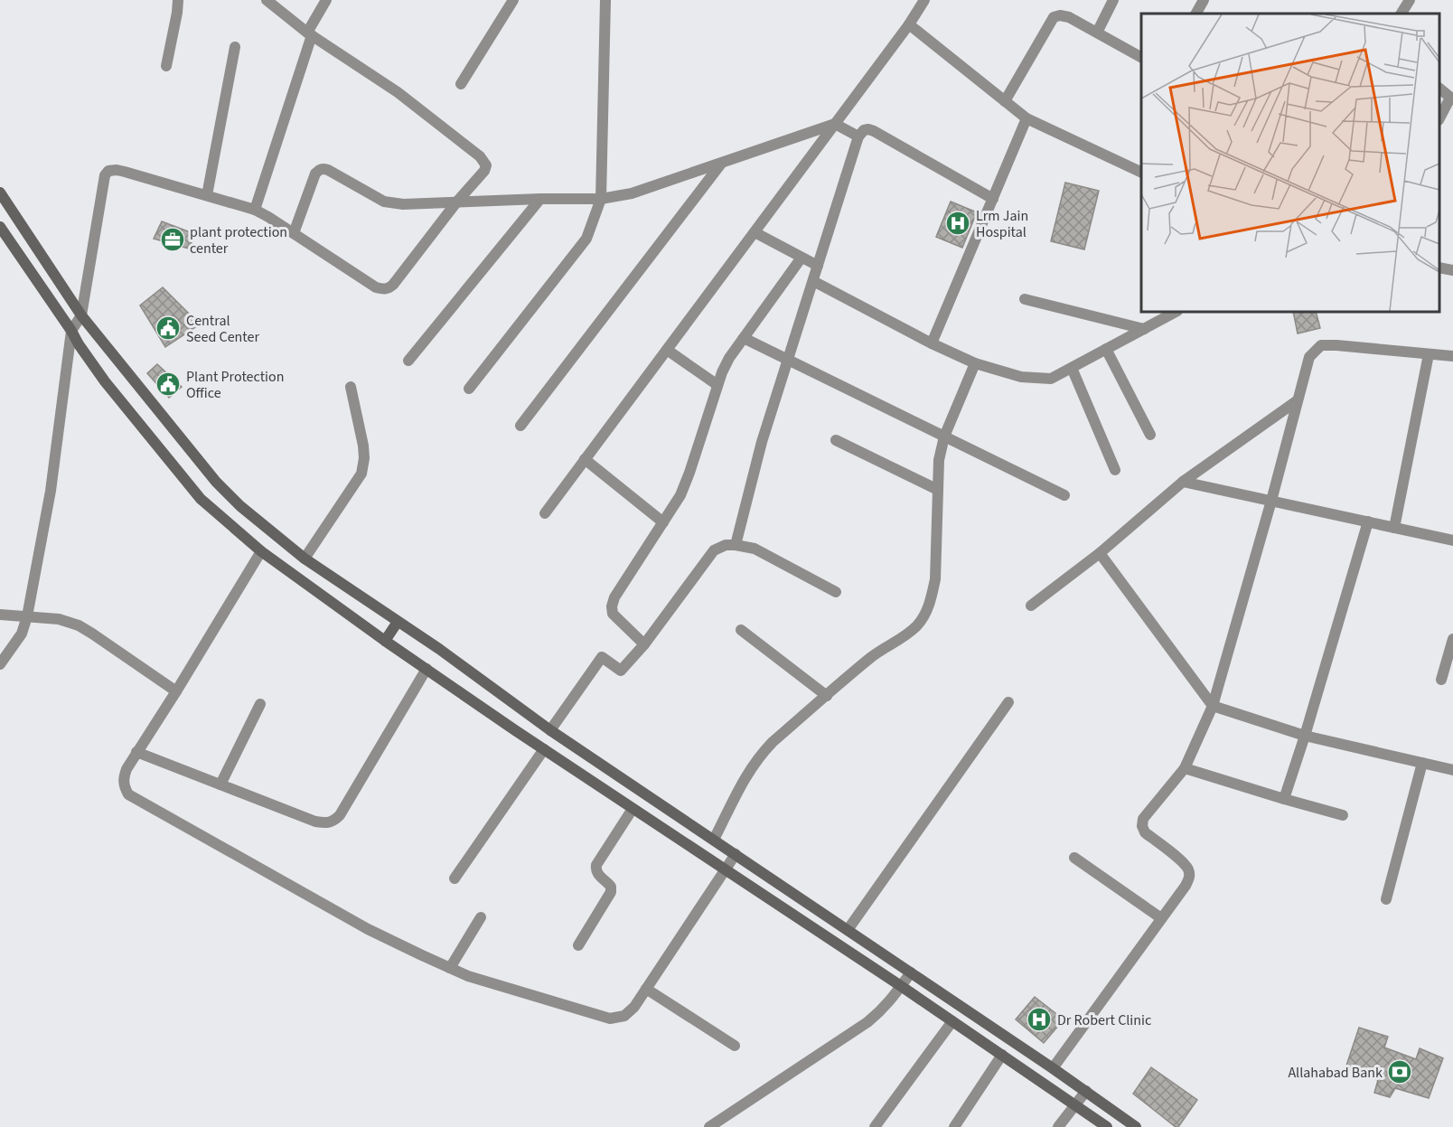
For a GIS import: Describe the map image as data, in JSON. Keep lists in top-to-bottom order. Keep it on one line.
{"places":{"hospital":["Lrm Jain Hospital","Dr Robert Clinic"],"office":["plant protection center"],"public building":["Central Seed Center","Plant Protection Office"],"bank":["Allahabad Bank"]}}
